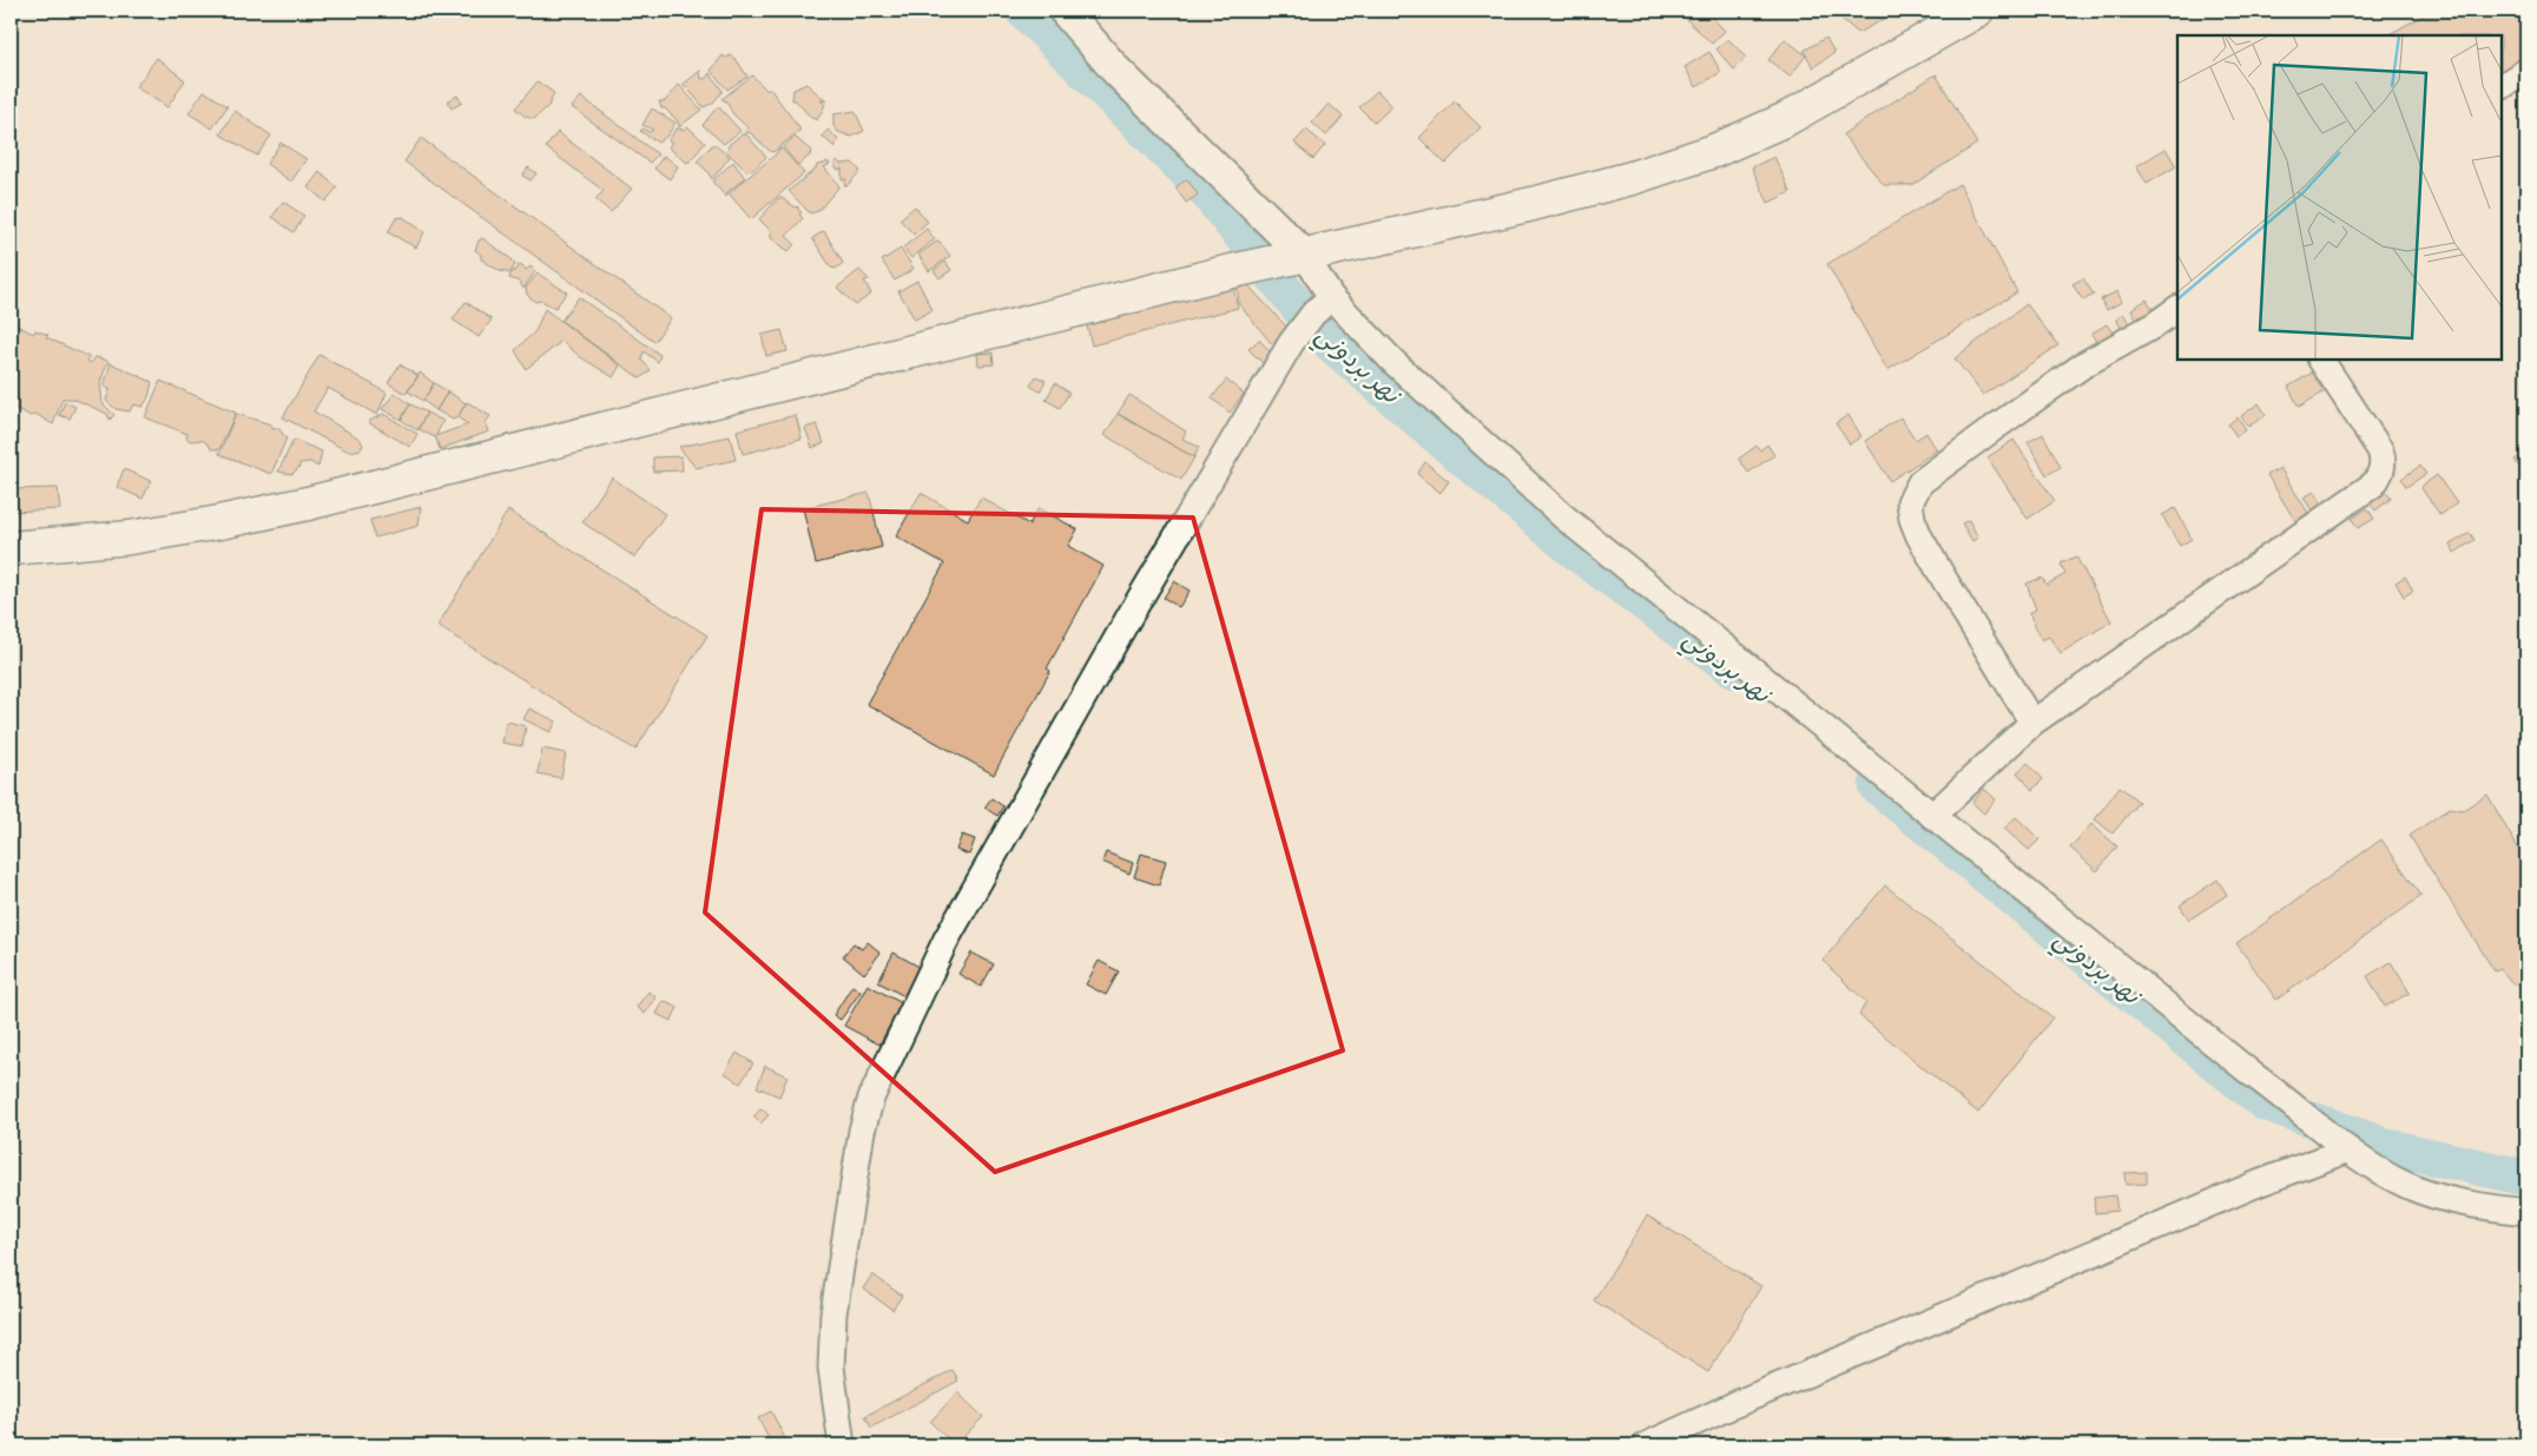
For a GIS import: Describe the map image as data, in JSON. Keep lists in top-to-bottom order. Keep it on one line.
{"water":["نهر بردوني"]}
